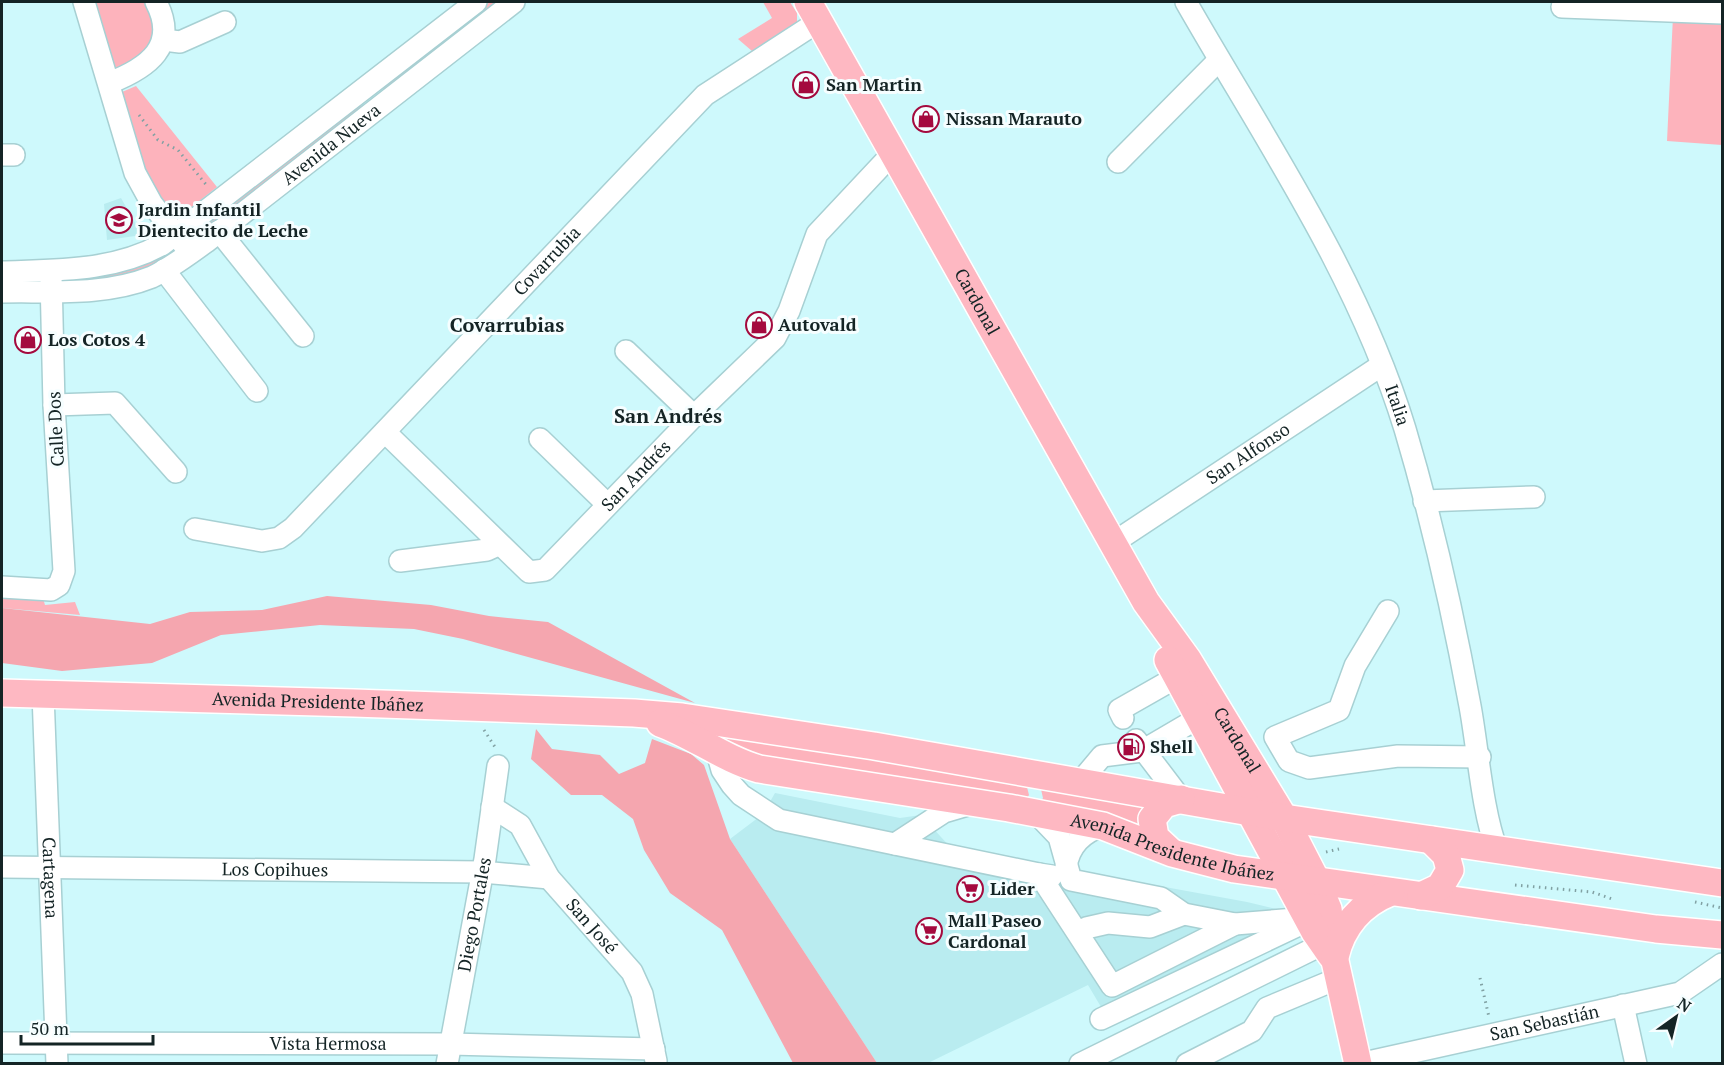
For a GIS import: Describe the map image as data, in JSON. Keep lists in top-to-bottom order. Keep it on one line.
{"streets":{"main road":["Cardonal","Avenida Presidente Ibáñez"],"street":["Avenida Nueva","Covarrubia","Italia","Calle Dos","San Alfonso","San Andrés","Los Copihues","Cartagena","Diego Portales","San José","San Sebastián","Vista Hermosa"]},"crossings":[["Avenida Nueva","Calle Dos"],["Covarrubia","Cardonal"],["Covarrubia","San Andrés"],["Cardonal","San Alfonso"],["Cardonal","San Andrés"],["Cardonal","Avenida Presidente Ibáñez"],["Italia","San Alfonso"],["Italia","Avenida Presidente Ibáñez"],["Avenida Presidente Ibáñez","Cartagena"],["Los Copihues","Cartagena"],["Los Copihues","Diego Portales"],["Los Copihues","San José"],["Cartagena","Vista Hermosa"],["Diego Portales","San José"],["Diego Portales","Vista Hermosa"],["San José","Vista Hermosa"]],"districts":["Covarrubias","San Andrés"],"places":{"shop":["San Martin","Nissan Marauto","Autovald","Los Cotos 4"],"school or university":["Jardin Infantil Dientecito de Leche"],"fuel station":["Shell"],"supermarket":["Lider","Mall Paseo Cardonal"]},"scale_bar":"50 m","north":"top right"}
